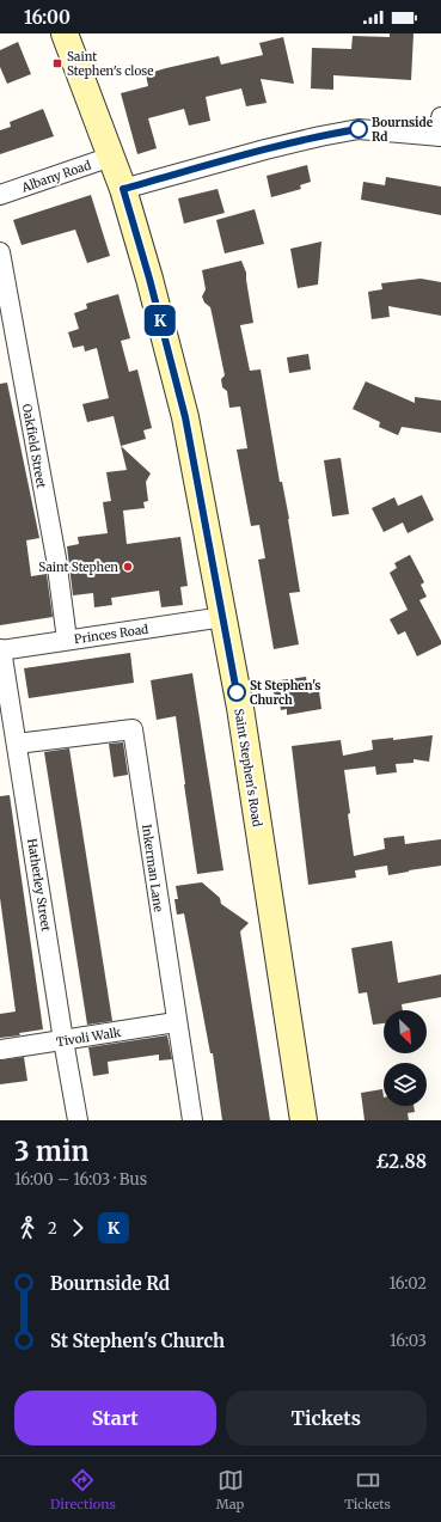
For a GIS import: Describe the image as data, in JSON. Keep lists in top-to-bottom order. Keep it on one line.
{"streets":{"street":["Albany Road","Oakfield Street","Princes Road","Saint Stephen's Road","Inkerman Lane","Hatherley Street","Tivoli Walk"]},"crossings":[["Albany Road","Saint Stephen's Road"],["Oakfield Street","Princes Road"],["Princes Road","Saint Stephen's Road"],["Princes Road","Hatherley Street"],["Inkerman Lane","Hatherley Street"],["Inkerman Lane","Tivoli Walk"],["Hatherley Street","Tivoli Walk"]],"places":{"transit":["Saint Stephen's close"],"other":["Bournside Rd","Saint Stephen","St Stephen's Church"]},"lines":["bus line K"],"north":"bottom right","page":{"status":"16:00","on_map":"K","heading":["3 min","16:00 – 16:03 · Bus","£2.88"],"legs":["2","K"],"list":[{"name":"Bournside Rd","value":"16:02"},{"name":"St Stephen's Church","value":"16:03"}],"buttons":["Start","Tickets"],"tabs":["Directions","Map","Tickets"]}}
